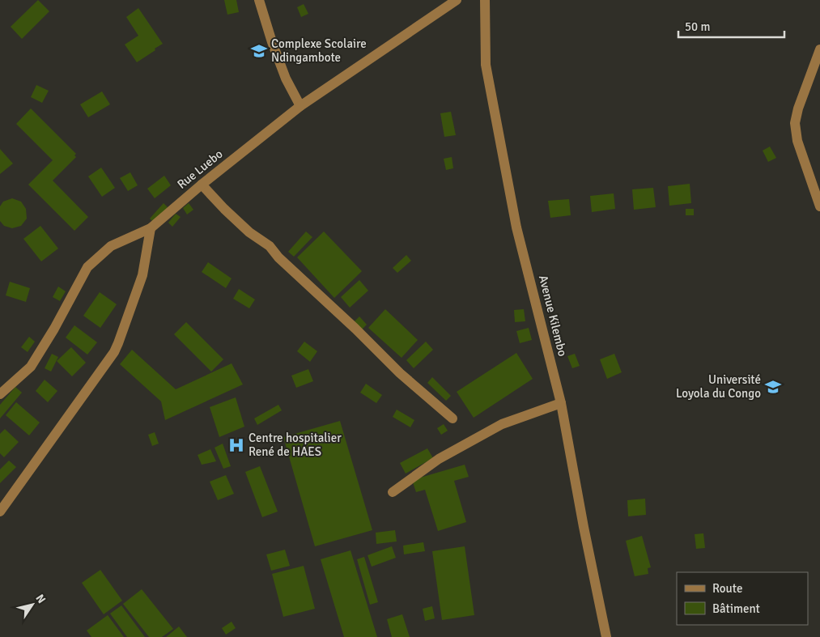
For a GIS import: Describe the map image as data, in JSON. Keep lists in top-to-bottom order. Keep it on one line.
{"streets":{"street":["Rue Luebo","Avenue Kilembo"]},"places":{"school or university":["Complexe Scolaire Ndingambote","Université Loyola du Congo"],"hospital":["Centre hospitalier René de HAES"]},"legend":["Route","Bâtiment"],"scale_bar":"50 m","north":"top right"}
